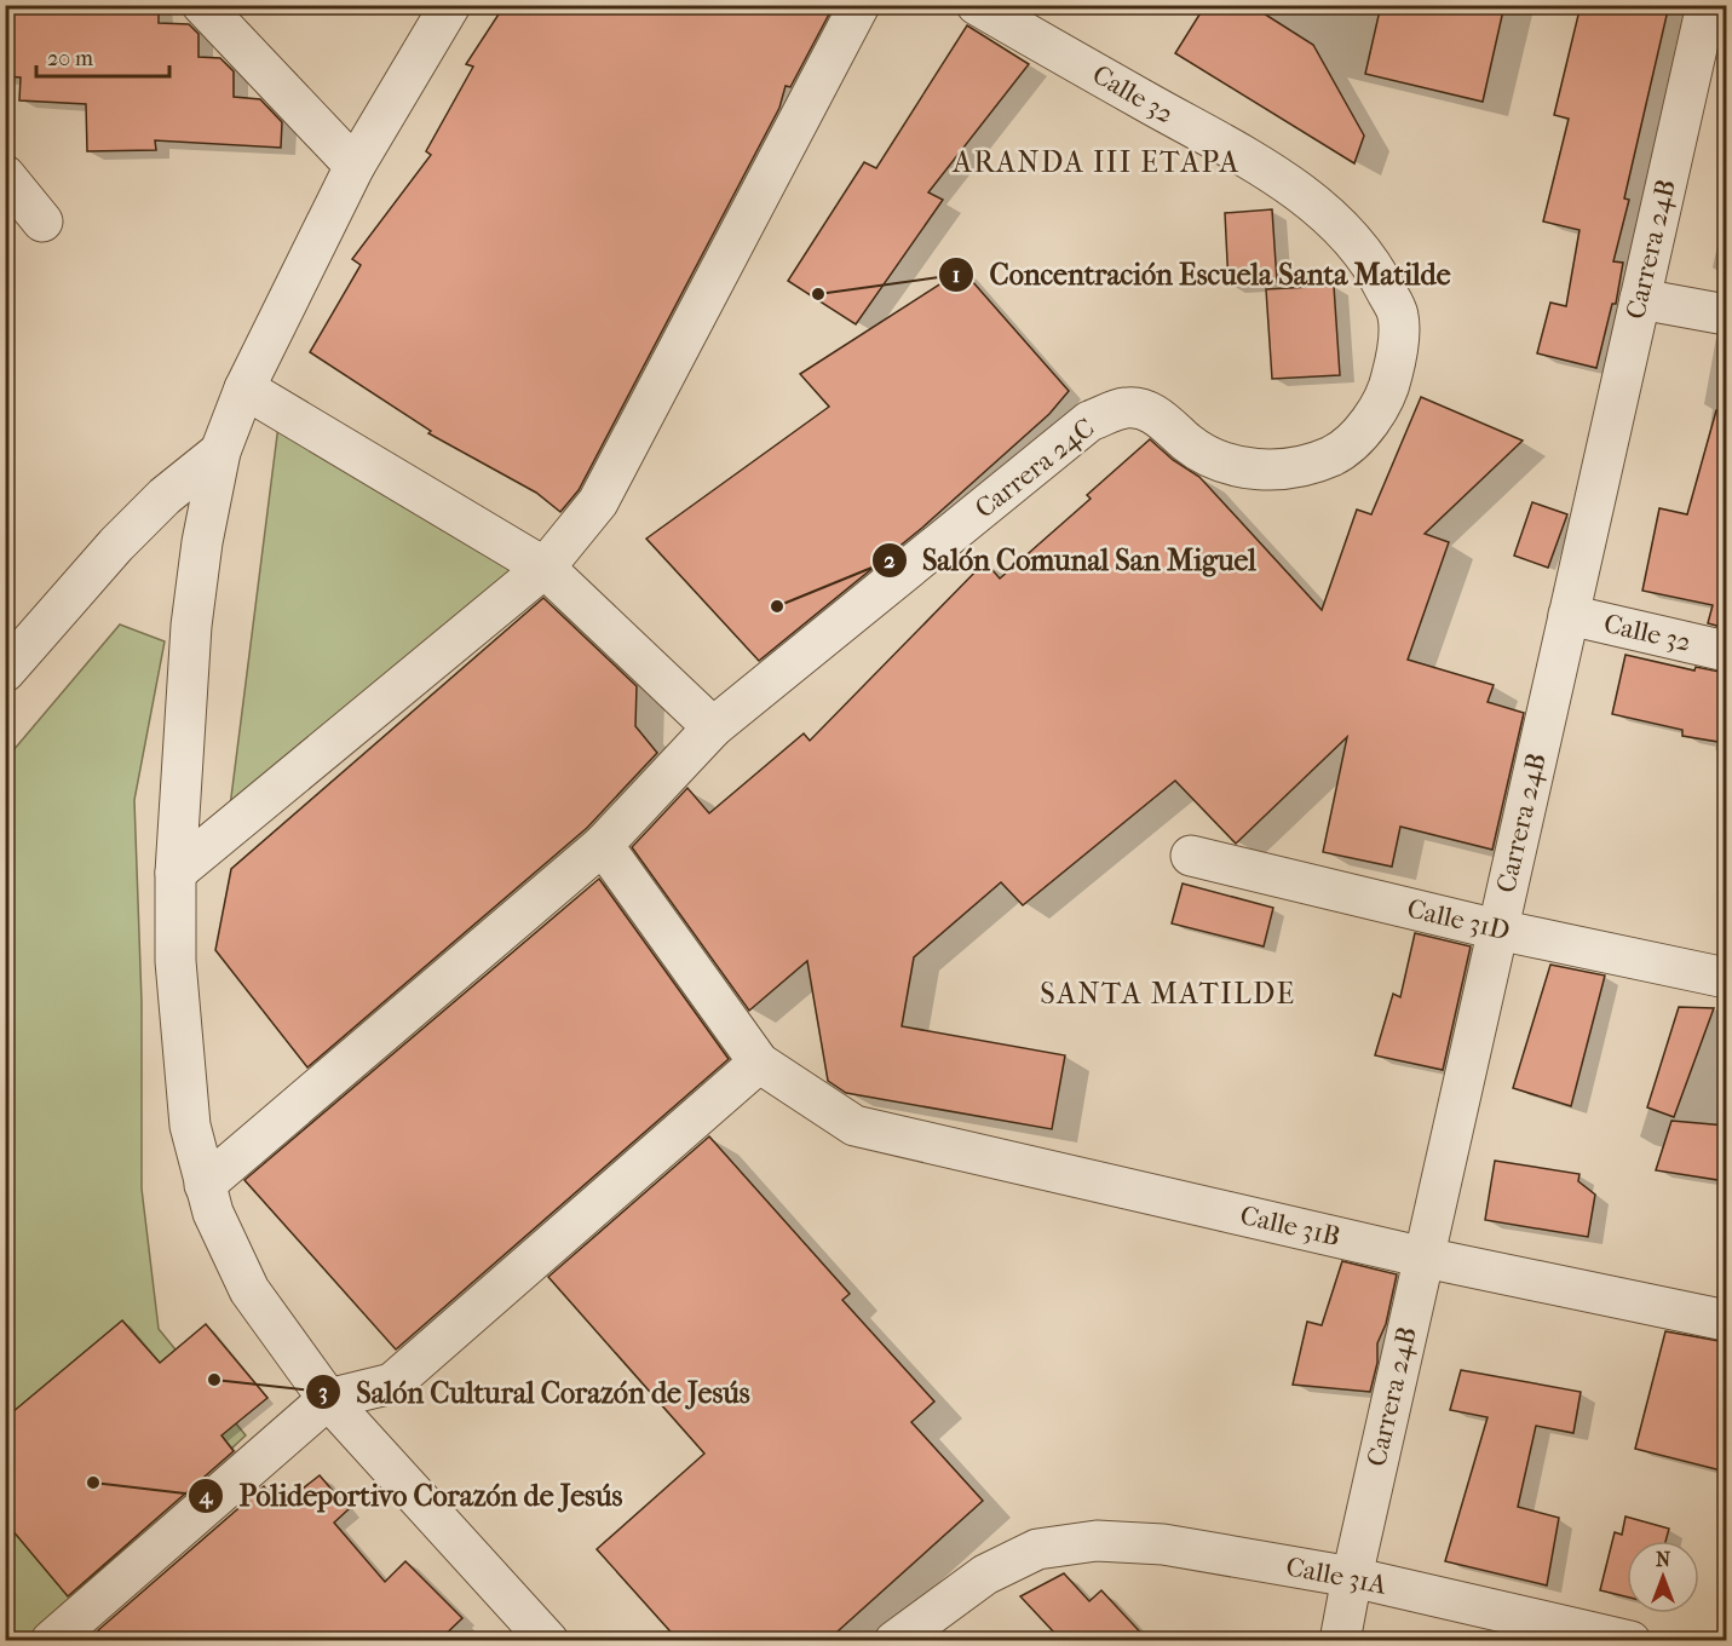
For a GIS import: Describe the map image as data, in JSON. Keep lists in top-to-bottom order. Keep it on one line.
{"streets":{"street":["Calle 32","Carrera 24B","Carrera 24C","Calle 31D","Calle 31B","Calle 31A"]},"crossings":[["Calle 32","Carrera 24B"],["Calle 32","Carrera 24C"],["Carrera 24B","Calle 31D"],["Carrera 24B","Calle 31B"],["Carrera 24B","Calle 31A"]],"districts":["ARANDA III ETAPA","SANTA MATILDE"],"places":["Concentración Escuela Santa Matilde","Salón Comunal San Miguel","Salón Cultural Corazón de Jesús","Polideportivo Corazón de Jesús"],"scale_bar":"20 m","north":"top"}
